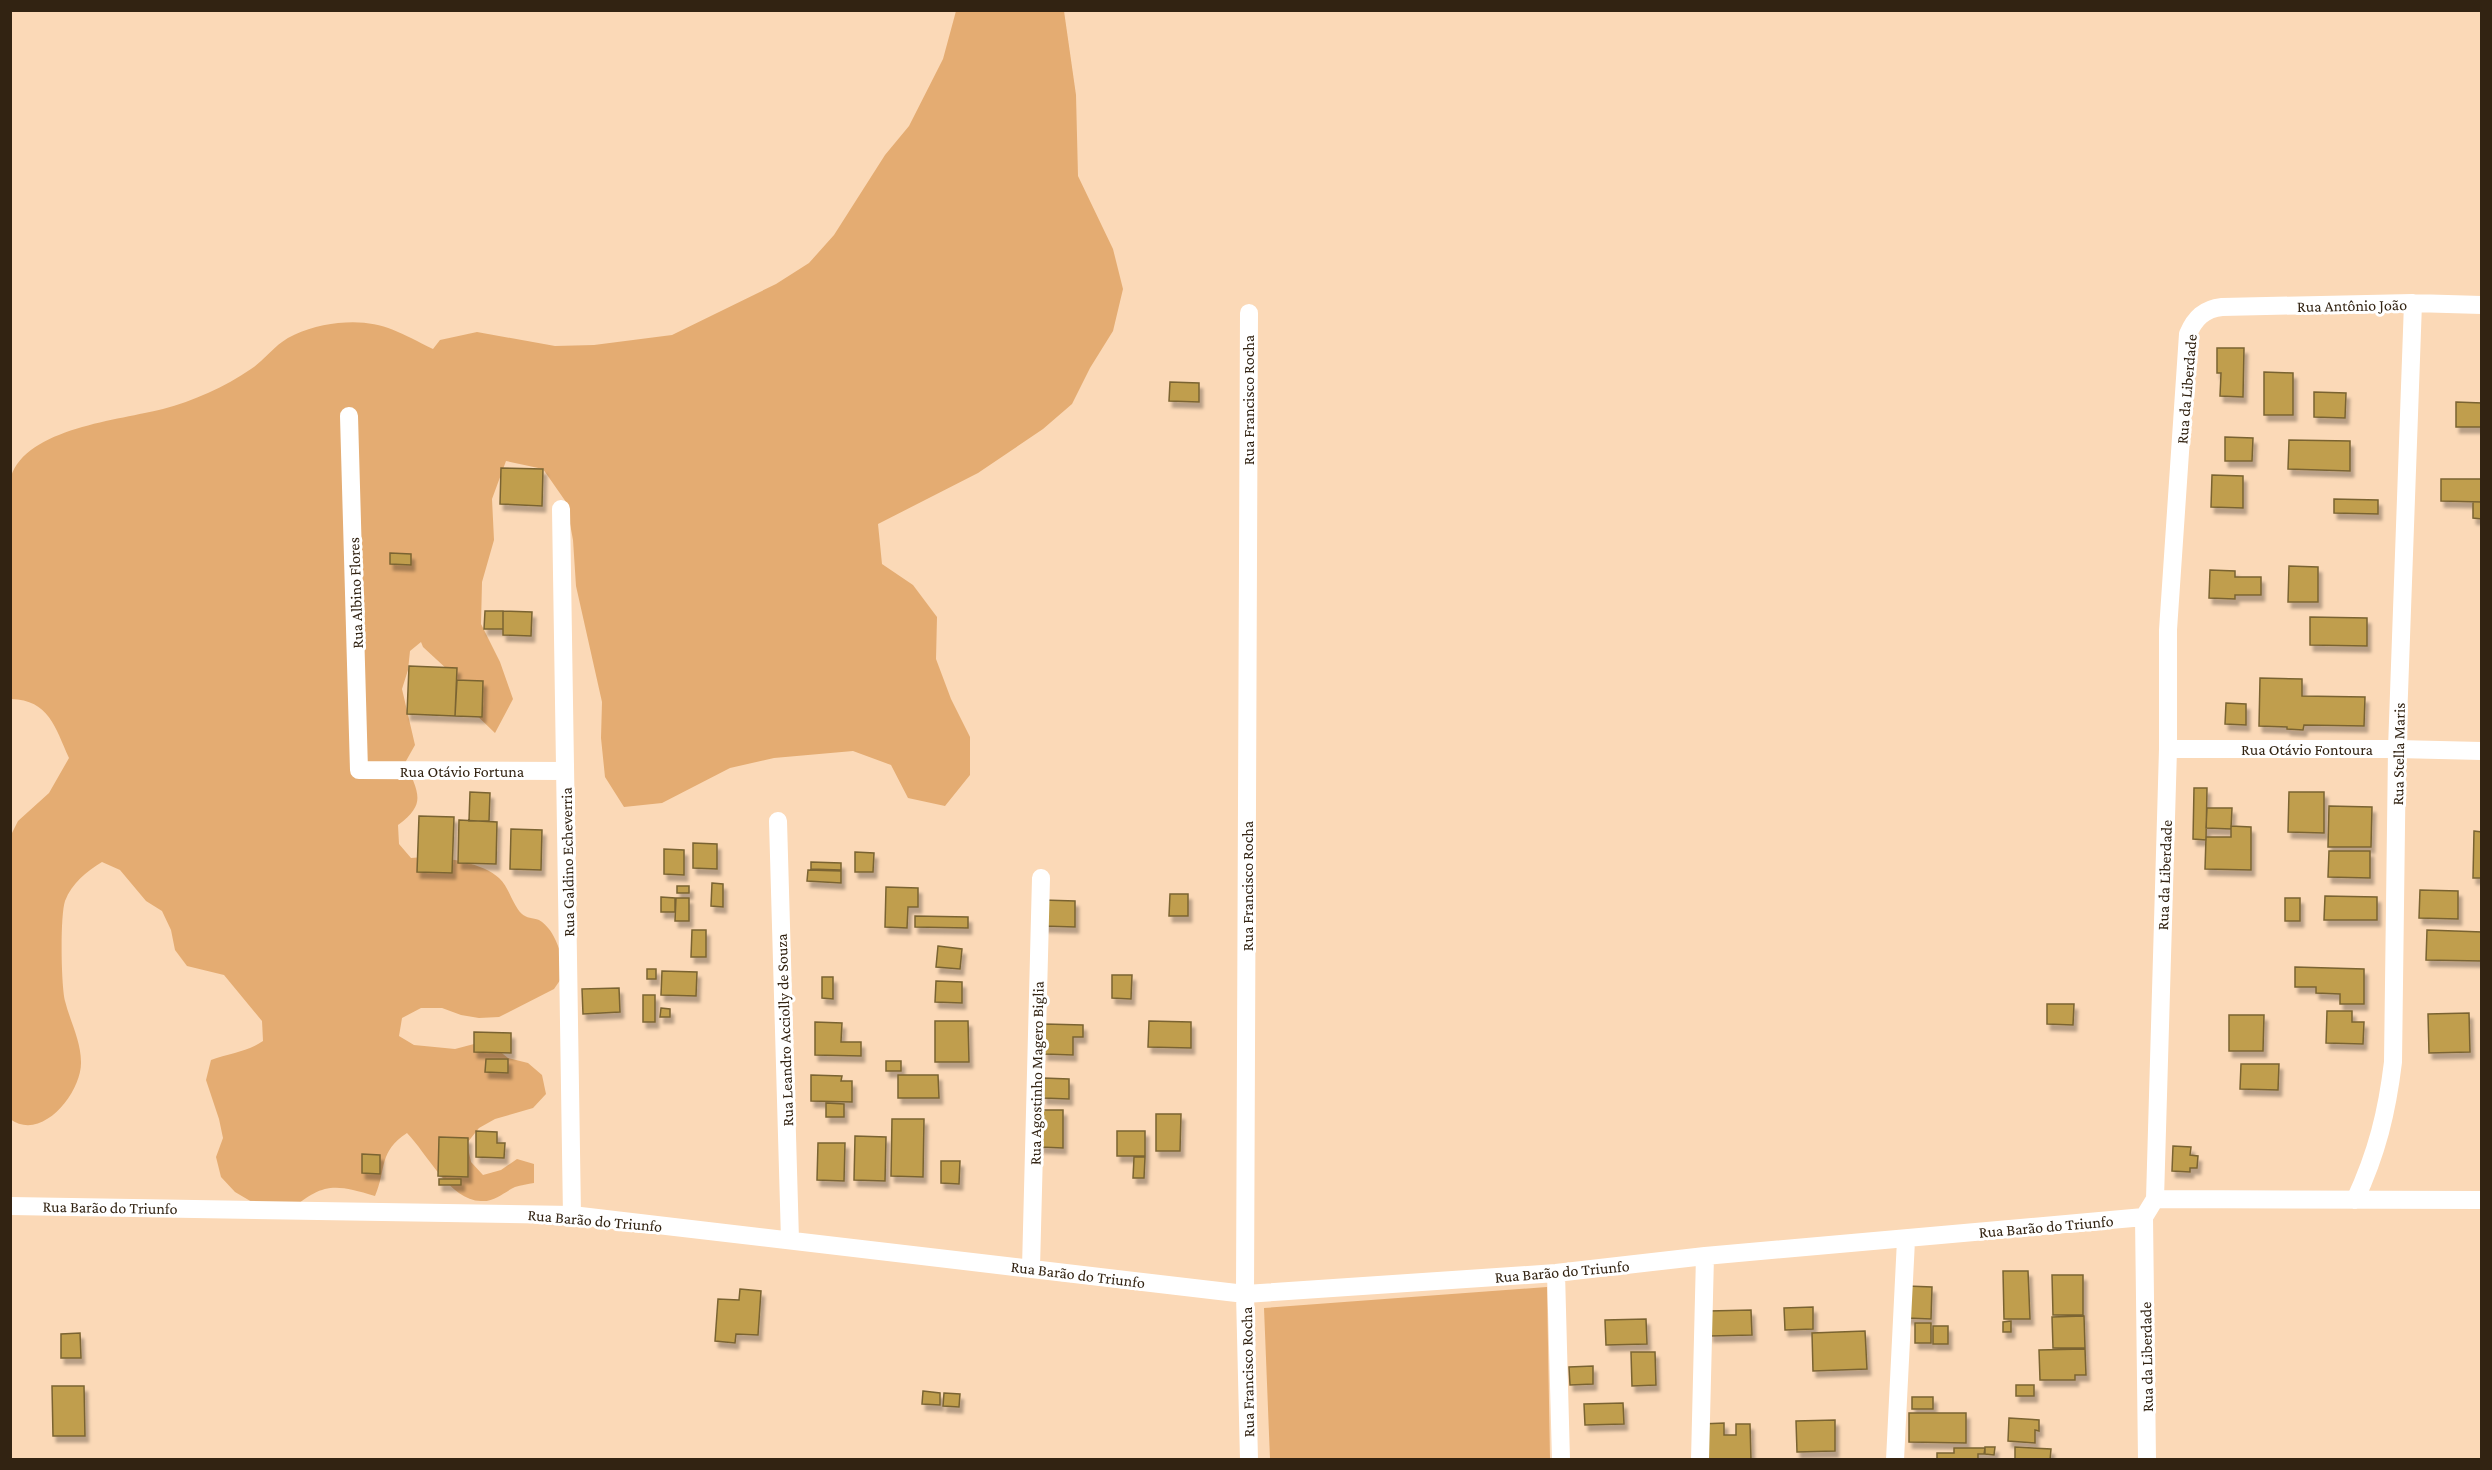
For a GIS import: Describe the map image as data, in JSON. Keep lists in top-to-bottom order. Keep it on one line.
{"streets":{"street":["Rua Antônio João","Rua da Liberdade","Rua Francisco Rocha","Rua Albino Flores","Rua Otávio Fontoura","Rua Stella Maris","Rua Otávio Fortuna","Rua Galdino Echeverria","Rua Leandro Acciolly de Souza","Rua Agostinho Magero Biglia","Rua Barão do Triunfo"]},"crossings":[["Rua Antônio João","Rua da Liberdade"],["Rua Antônio João","Rua Stella Maris"],["Rua da Liberdade","Rua Otávio Fontoura"],["Rua da Liberdade","Rua Barão do Triunfo"],["Rua Francisco Rocha","Rua Barão do Triunfo"],["Rua Albino Flores","Rua Otávio Fortuna"],["Rua Otávio Fontoura","Rua Stella Maris"],["Rua Otávio Fortuna","Rua Galdino Echeverria"],["Rua Galdino Echeverria","Rua Barão do Triunfo"],["Rua Leandro Acciolly de Souza","Rua Barão do Triunfo"],["Rua Agostinho Magero Biglia","Rua Barão do Triunfo"]]}
